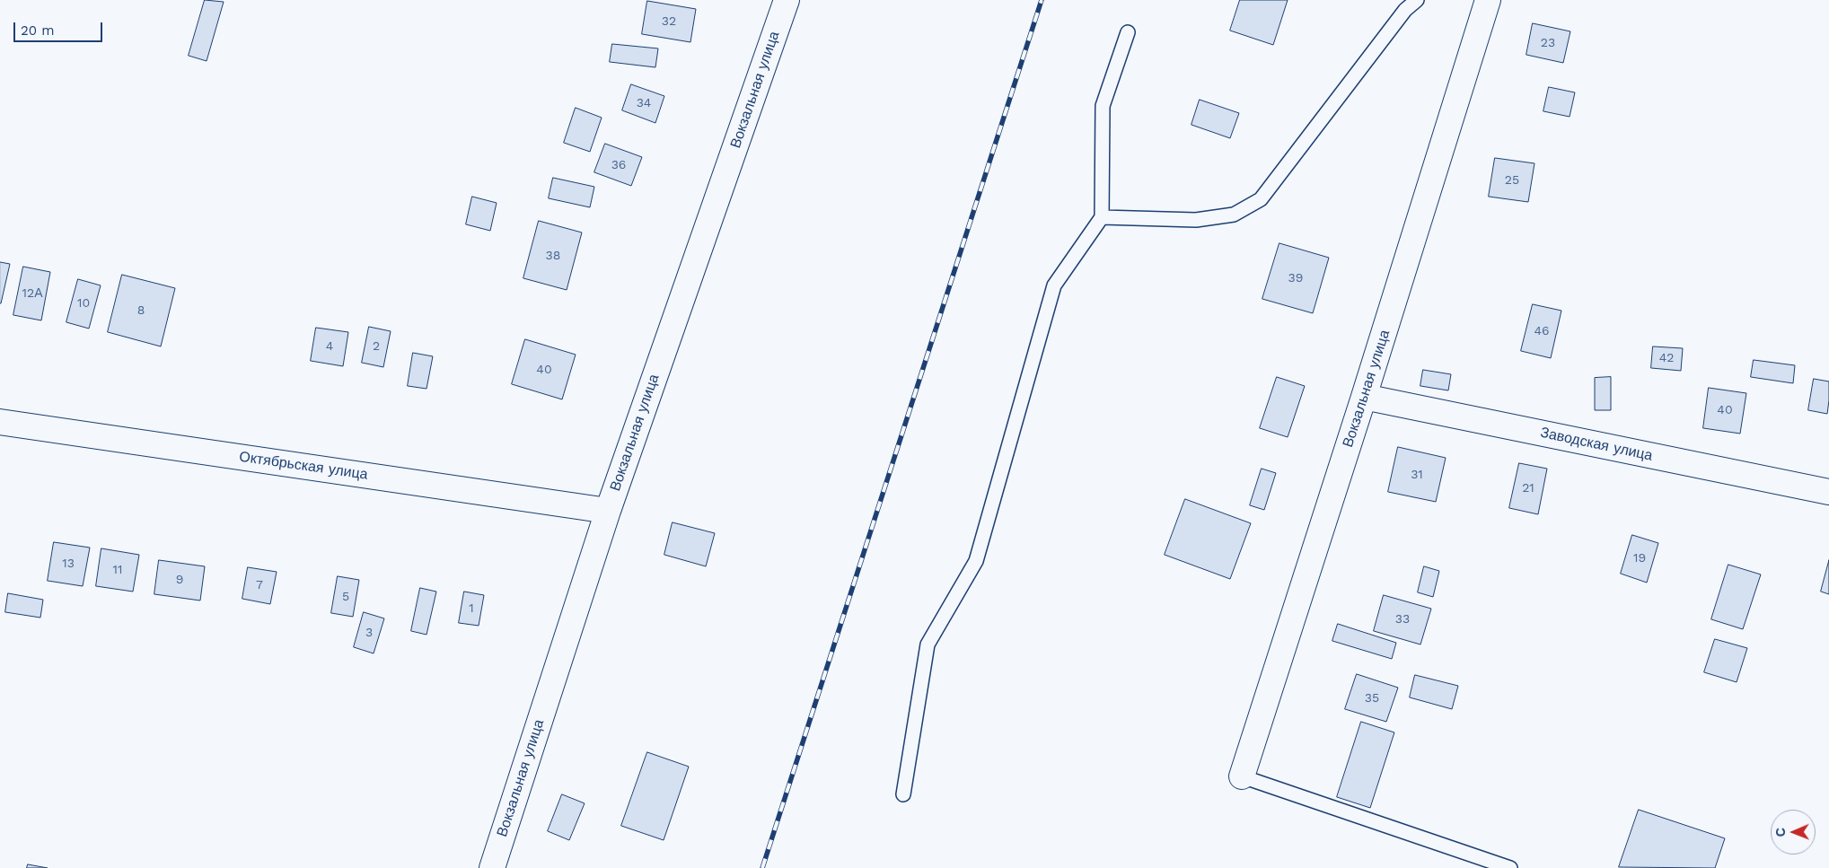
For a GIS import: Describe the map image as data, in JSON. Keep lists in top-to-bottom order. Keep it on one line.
{"streets":{"street":["Вокзальная улица","Заводская улица","Октябрьская улица"]},"crossings":[["Вокзальная улица","Заводская улица"],["Вокзальная улица","Октябрьская улица"]],"house_numbers":["32","23","34","36","25","38","39","12А","10","8","46","4","2","42","40","40","31","21","19","13","11","9","7","5","1","33","3","35"],"scale_bar":"20 m","north":"left"}
